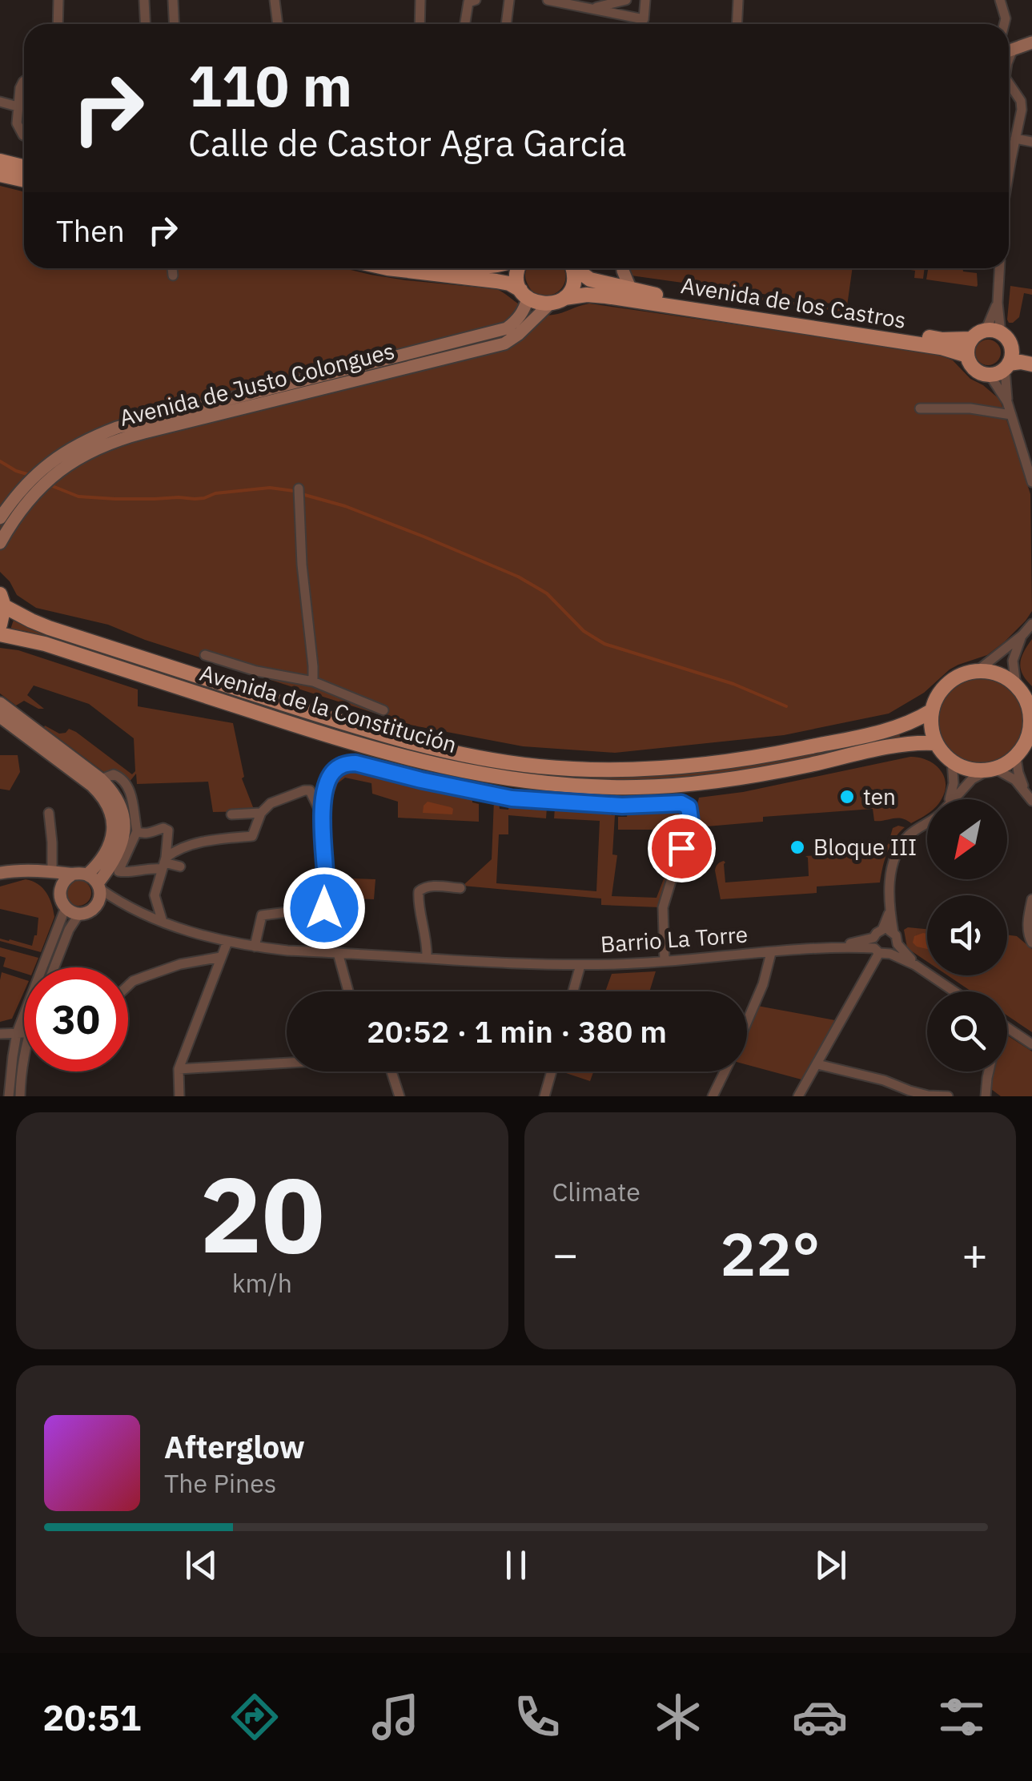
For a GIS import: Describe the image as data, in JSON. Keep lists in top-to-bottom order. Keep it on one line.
{"streets":{"main road":["Avenida de los Castros","Avenida de Justo Colongues","Avenida de la Constitución"],"street":["Barrio La Torre"]},"places":["ten","Bloque III"],"north":"bottom left","page":{"turn":["110 m","Calle de Castor Agra García"],"then":"Then","limit":"30","trip":"20:52 · 1 min · 380 m","tile":[["20","km/h"],"Climate"],"heat":["−","22°","+"],"song":["Afterglow","The Pines"],"tabs":"20:51"}}
